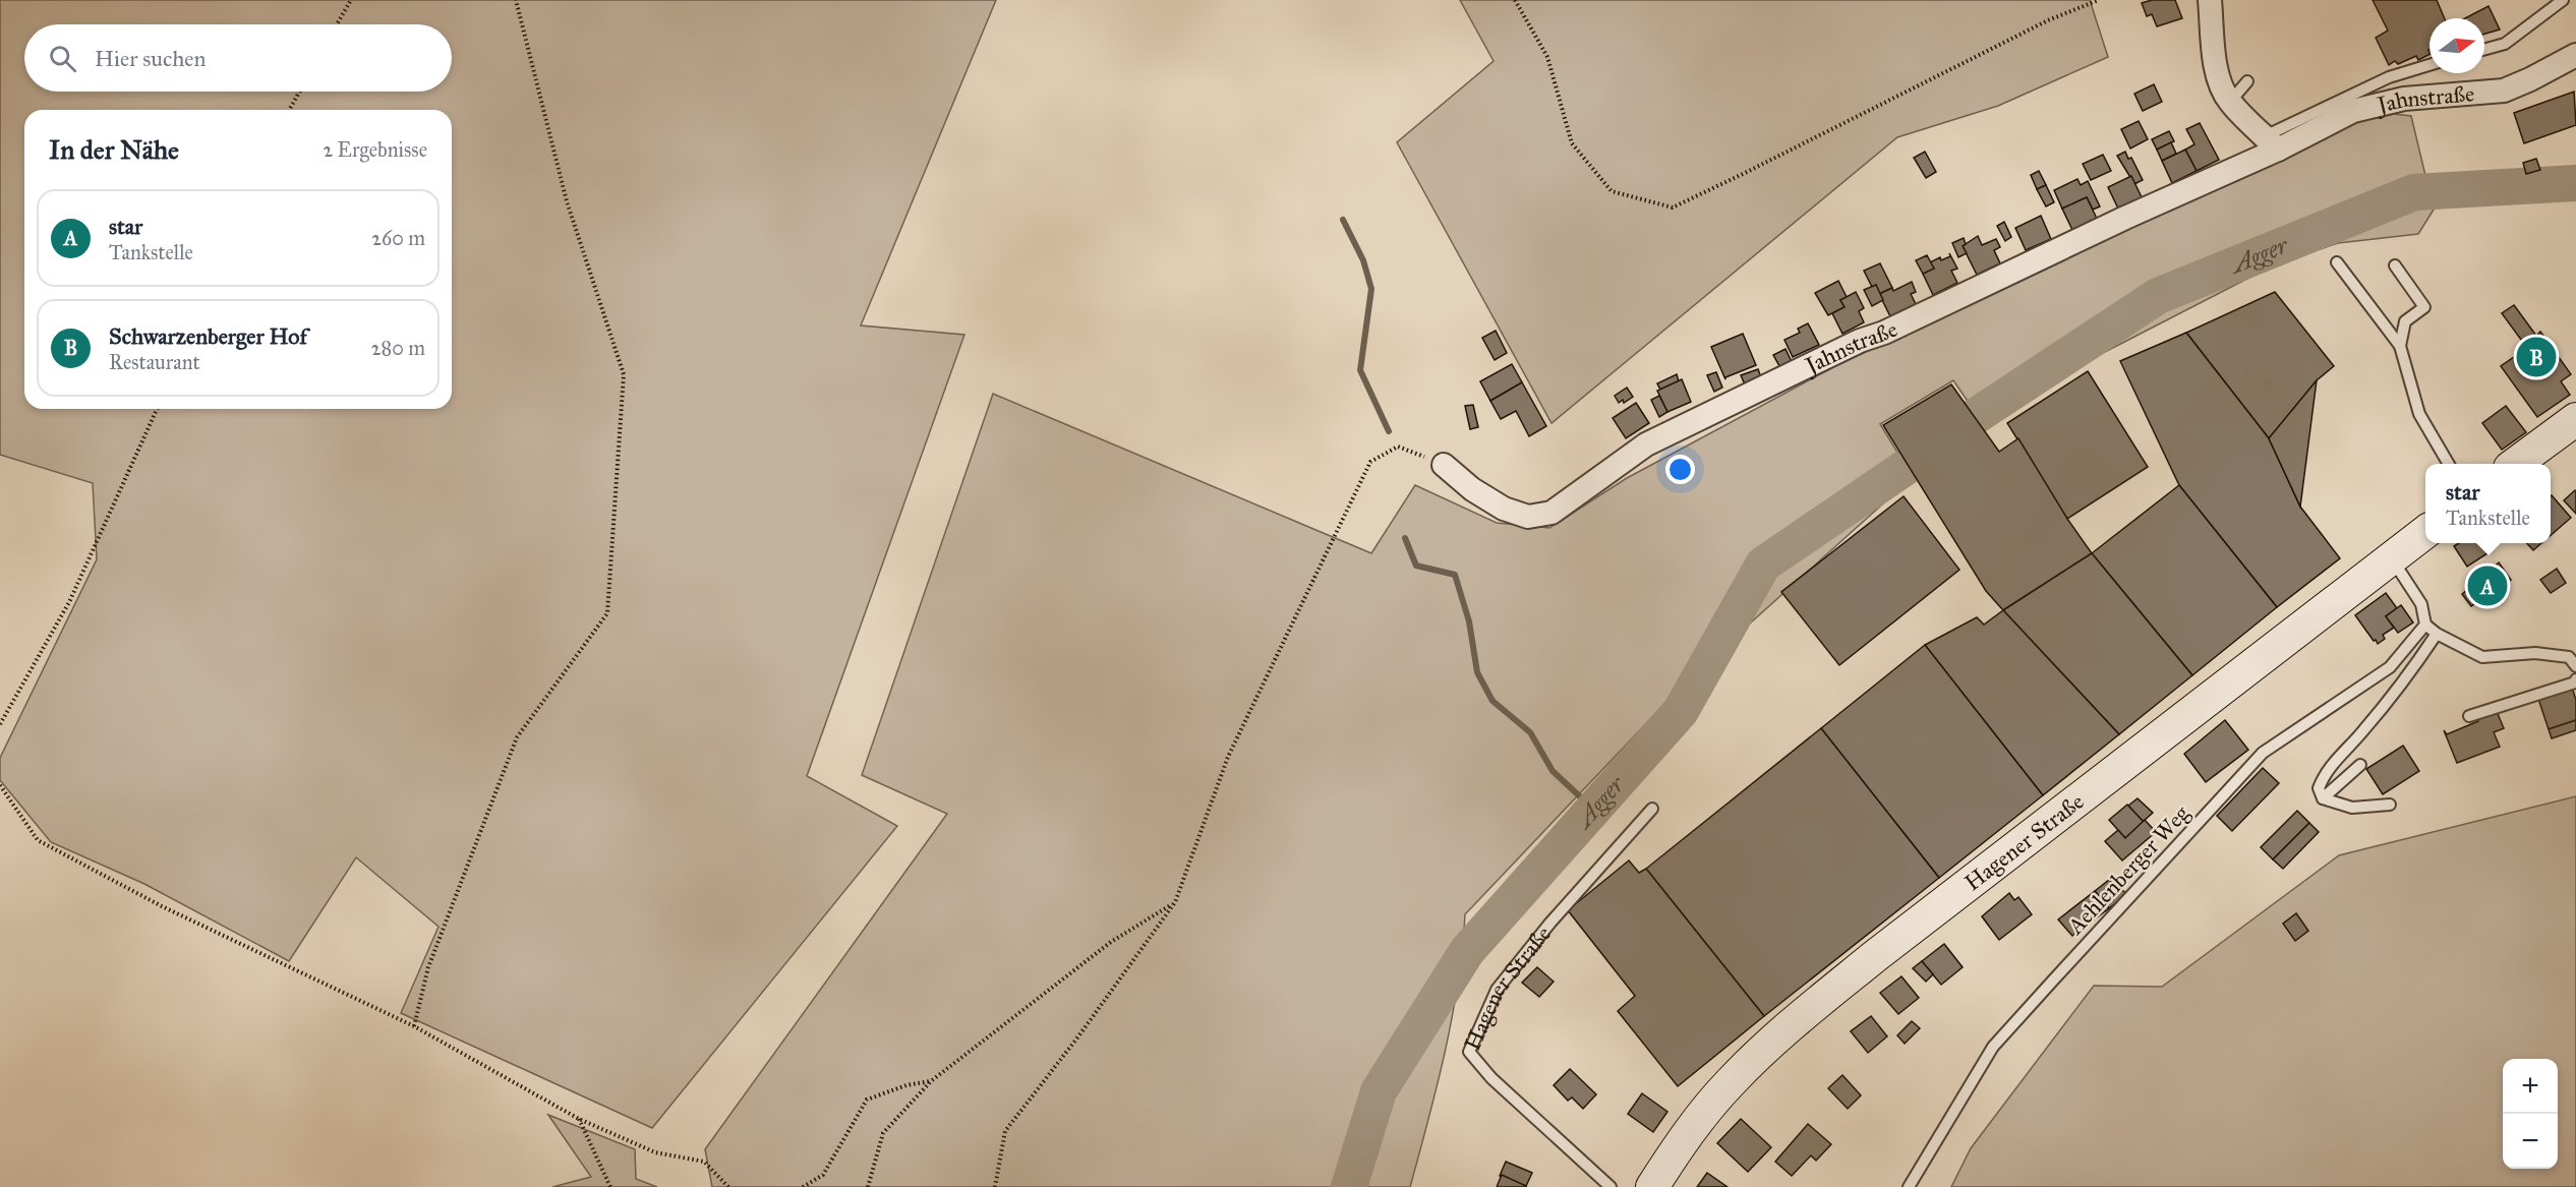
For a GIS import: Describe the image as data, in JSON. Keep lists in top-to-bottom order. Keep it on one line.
{"streets":{"main road":["Hagener Straße"],"street":["Jahnstraße"],"lane":["Aehlenberger Weg"]},"water":["Agger"],"north":"right","page":{"search":"Hier suchen","heading":["In der Nähe","2 Ergebnisse"],"list":[{"mark":"A","name":"star","note":"Tankstelle","value":"260 m"},{"mark":"B","name":"Schwarzenberger Hof","note":"Restaurant","value":"280 m"}],"pins":["B","A"],"popup":["star","Tankstelle"],"map_buttons":["+","−"]}}
